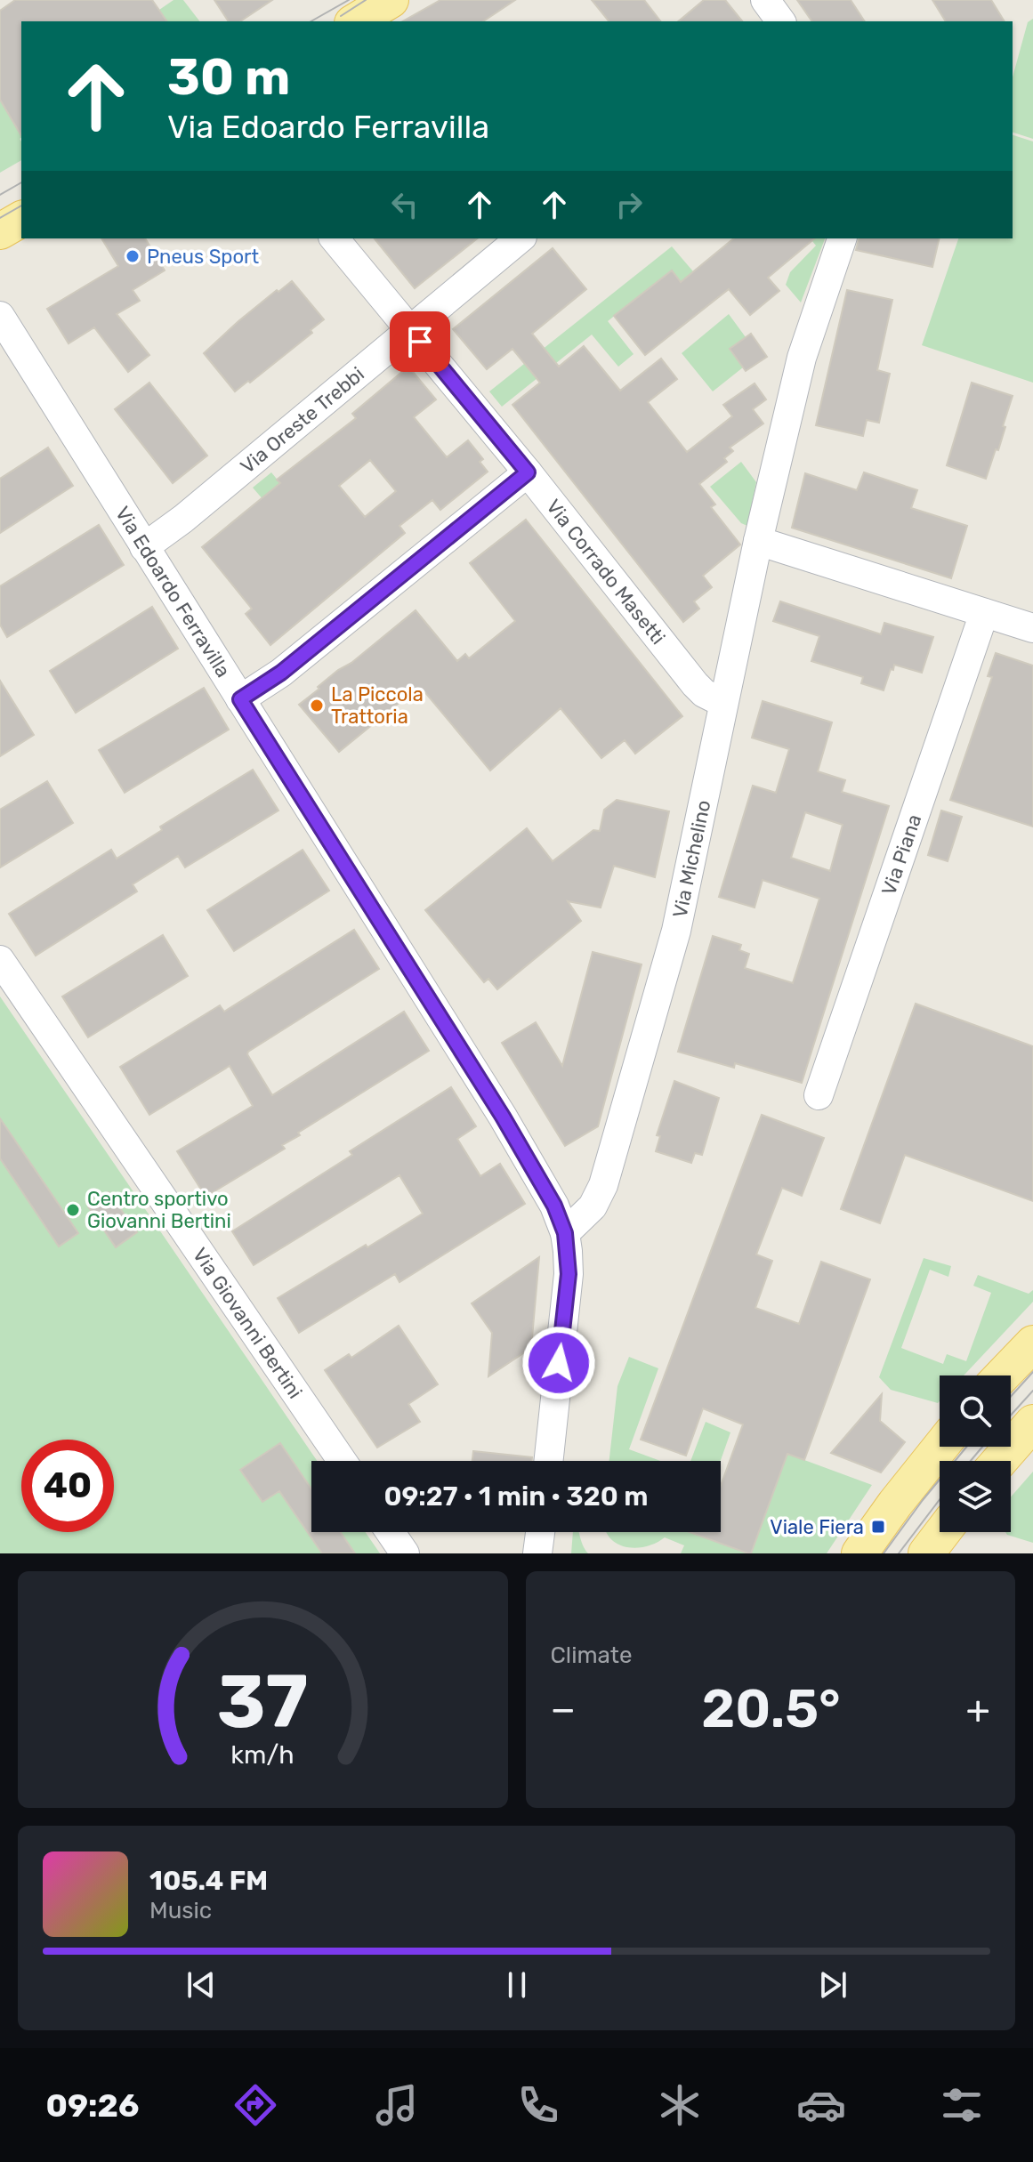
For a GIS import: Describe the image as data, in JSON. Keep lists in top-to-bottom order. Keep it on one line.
{"streets":{"street":["Via Oreste Trebbi","Via Corrado Masetti","Via Edoardo Ferravilla","Via Piana","Via Michelino","Via Giovanni Bertini"]},"crossings":[["Via Oreste Trebbi","Via Corrado Masetti"],["Via Oreste Trebbi","Via Edoardo Ferravilla"],["Via Corrado Masetti","Via Michelino"],["Via Edoardo Ferravilla","Via Michelino"]],"places":{"other":["Pneus Sport","La Piccola Trattoria","Centro sportivo Giovanni Bertini"],"transit":["Viale Fiera"]},"page":{"turn":["30 m","Via Edoardo Ferravilla"],"limit":"40","trip":"09:27 · 1 min · 320 m","tile":"Climate","heat":["−","20.5°","+"],"song":["105.4 FM","Music"],"tabs":"09:26","gauge":["37","km/h"]}}
